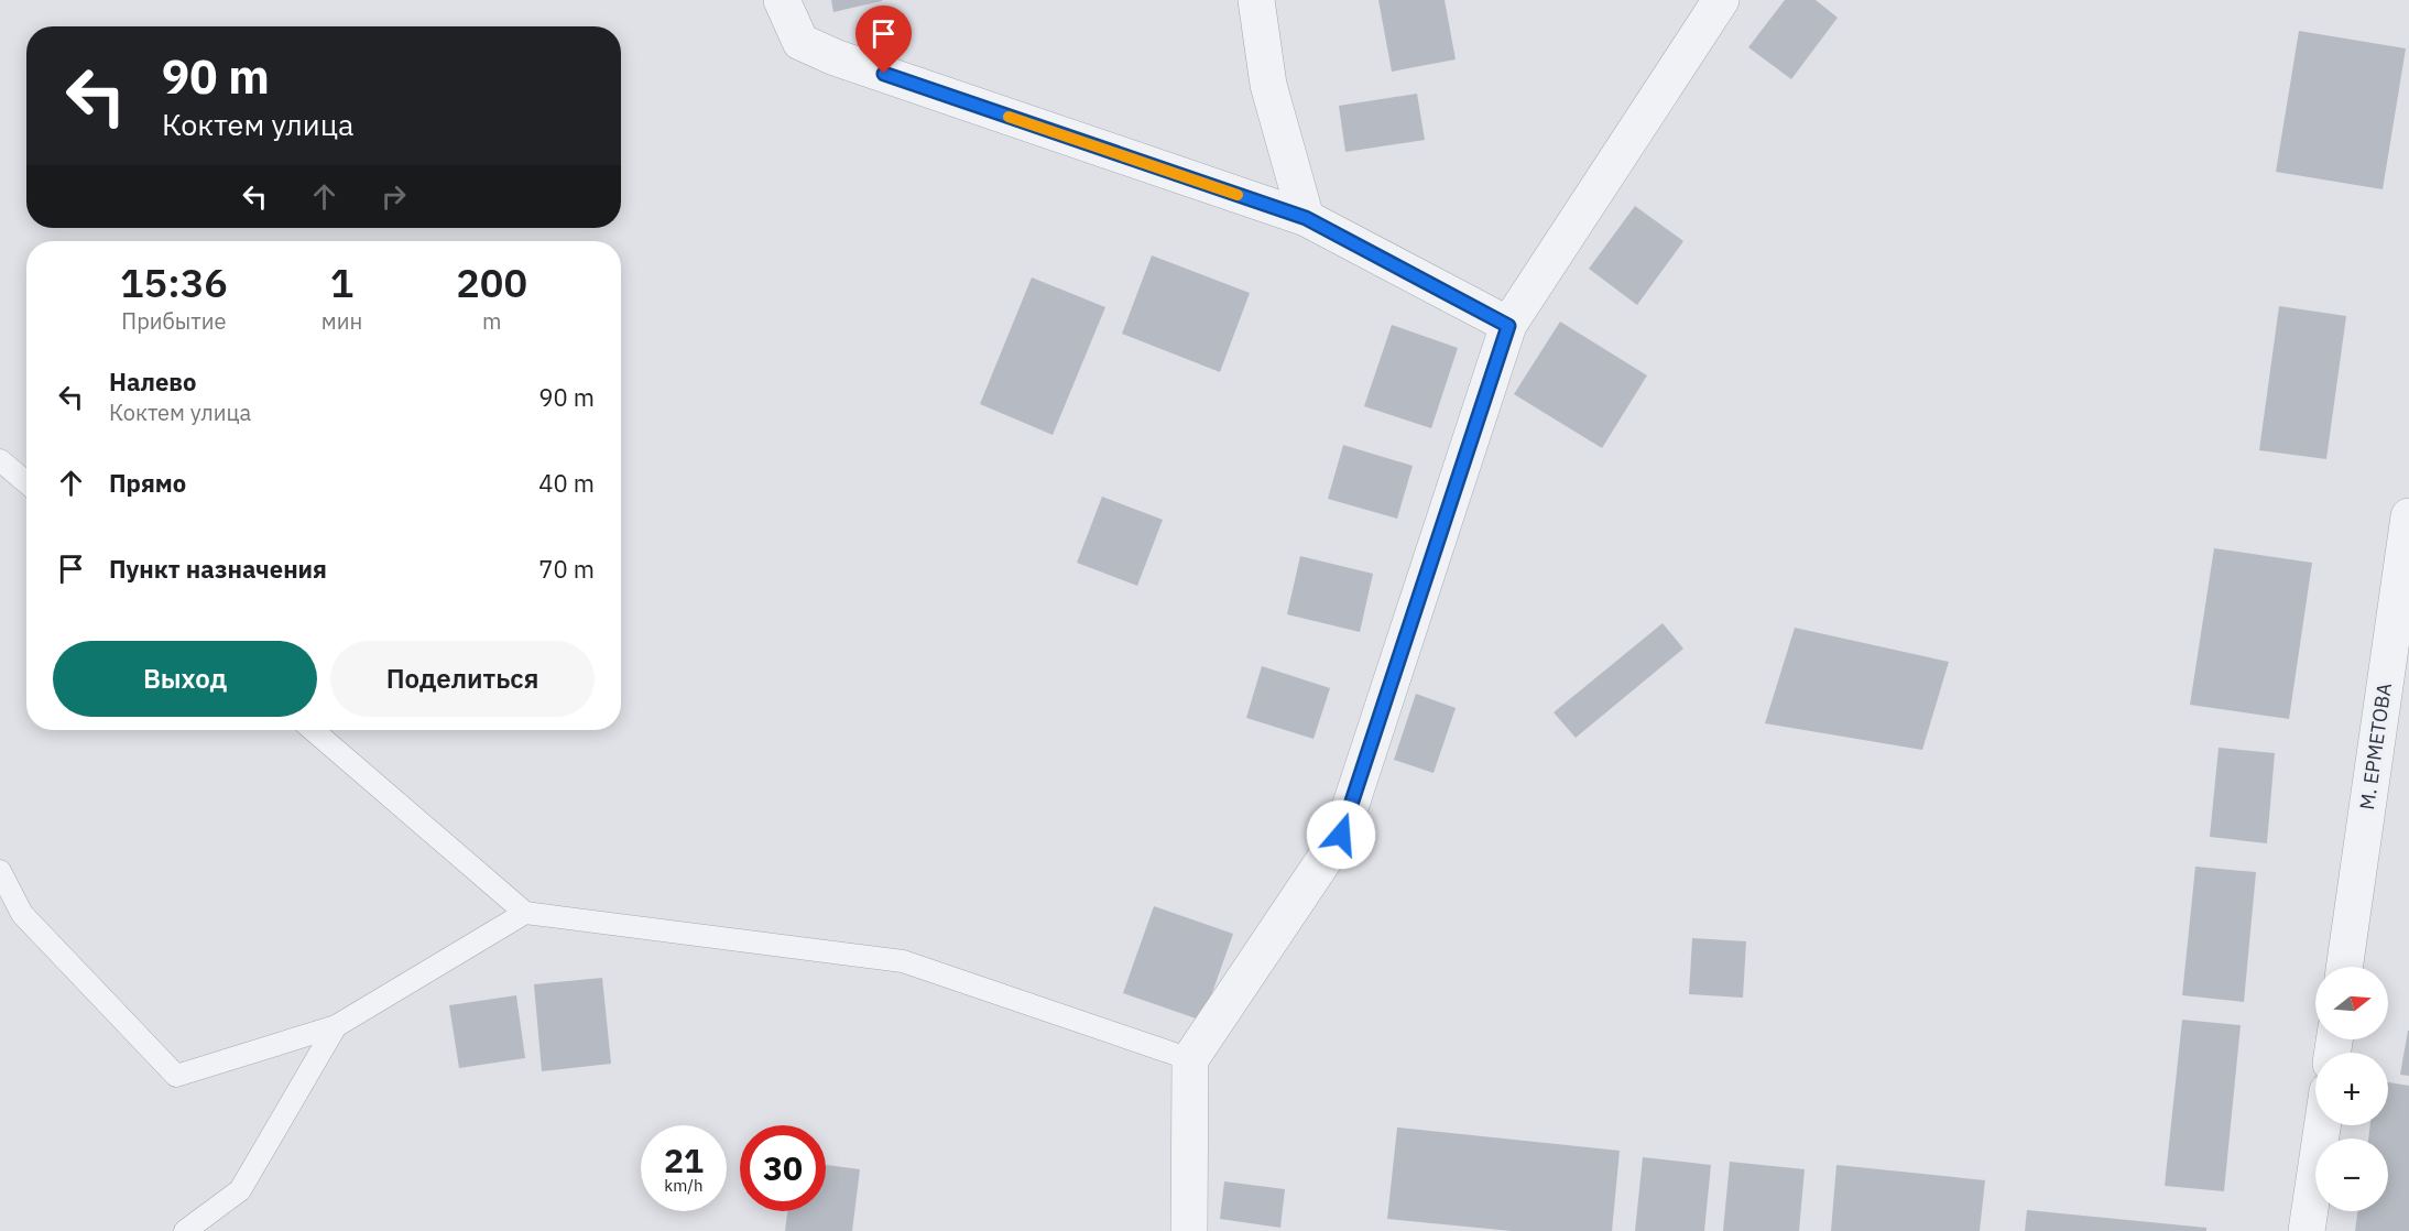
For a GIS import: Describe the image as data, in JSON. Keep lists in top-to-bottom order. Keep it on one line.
{"streets":{"street":["М. ЕРМЕТОВА"]},"north":"right","page":{"turn":["90 m","Коктем улица"],"eta":["15:36","Прибытие","1","мин","200","m"],"list":[{"name":"Налево","note":"Коктем улица","value":"90 m"},{"name":"Прямо","value":"40 m"},{"name":"Пункт назначения","value":"70 m"}],"buttons":["Выход","Поделиться"],"map_buttons":["+","−"],"speed":"21 km/h","limit":"30"}}
